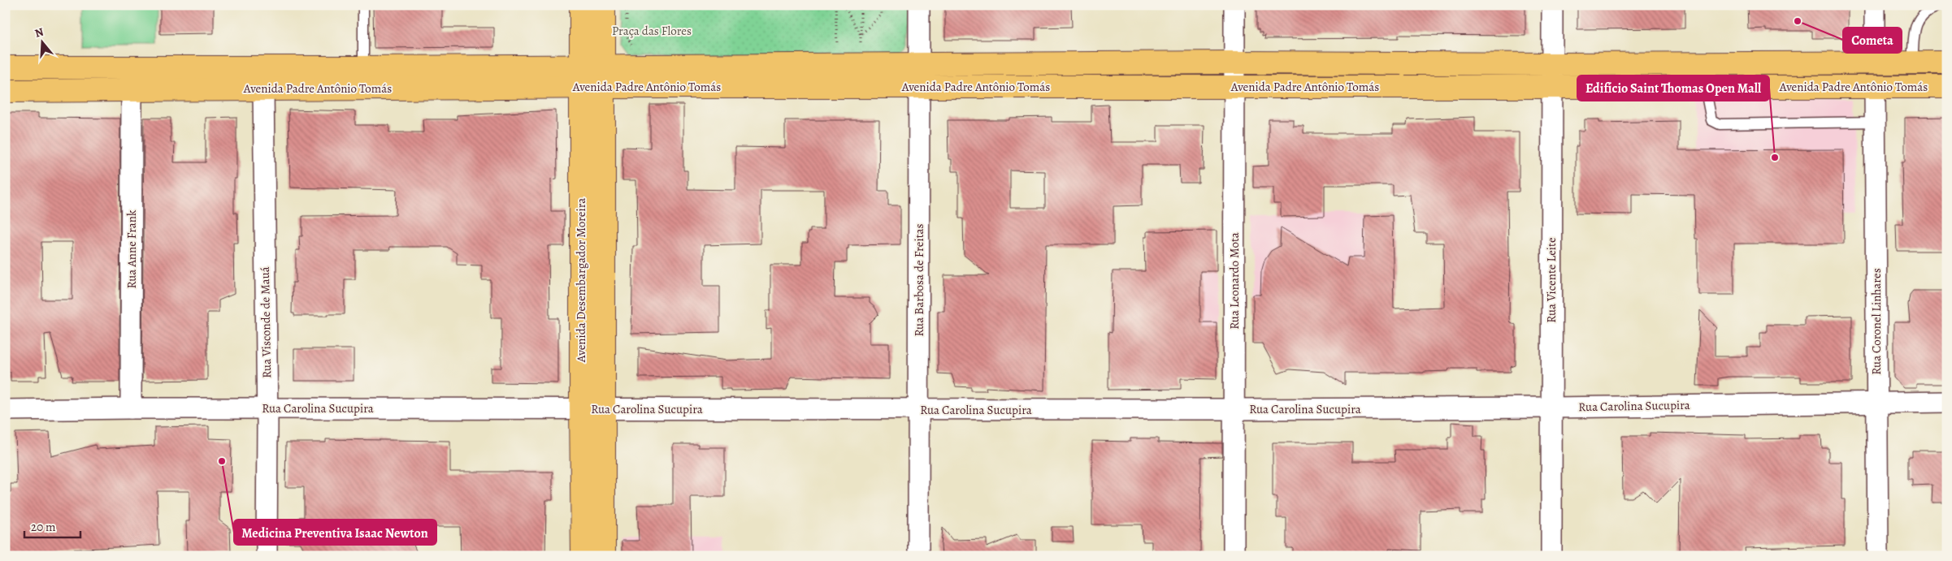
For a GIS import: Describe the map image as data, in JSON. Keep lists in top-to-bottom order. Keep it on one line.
{"streets":{"main road":["Avenida Padre Antônio Tomás","Avenida Desembargador Moreira"],"street":["Rua Anne Frank","Rua Barbosa de Freitas","Rua Vicente Leite","Rua Leonardo Mota","Rua Coronel Linhares","Rua Visconde de Mauá","Rua Carolina Sucupira"]},"crossings":[["Avenida Padre Antônio Tomás","Rua Anne Frank"],["Avenida Padre Antônio Tomás","Avenida Desembargador Moreira"],["Avenida Padre Antônio Tomás","Rua Barbosa de Freitas"],["Avenida Padre Antônio Tomás","Rua Vicente Leite"],["Avenida Padre Antônio Tomás","Rua Leonardo Mota"],["Avenida Padre Antônio Tomás","Rua Coronel Linhares"],["Avenida Padre Antônio Tomás","Rua Visconde de Mauá"],["Rua Anne Frank","Rua Carolina Sucupira"],["Avenida Desembargador Moreira","Rua Carolina Sucupira"],["Rua Barbosa de Freitas","Rua Carolina Sucupira"],["Rua Vicente Leite","Rua Carolina Sucupira"],["Rua Leonardo Mota","Rua Carolina Sucupira"],["Rua Coronel Linhares","Rua Carolina Sucupira"],["Rua Visconde de Mauá","Rua Carolina Sucupira"]],"parks":["Praça das Flores"],"places":["Cometa","Edifício Saint Thomas Open Mall","Medicina Preventiva Isaac Newton"],"scale_bar":"20 m","north":"top"}
